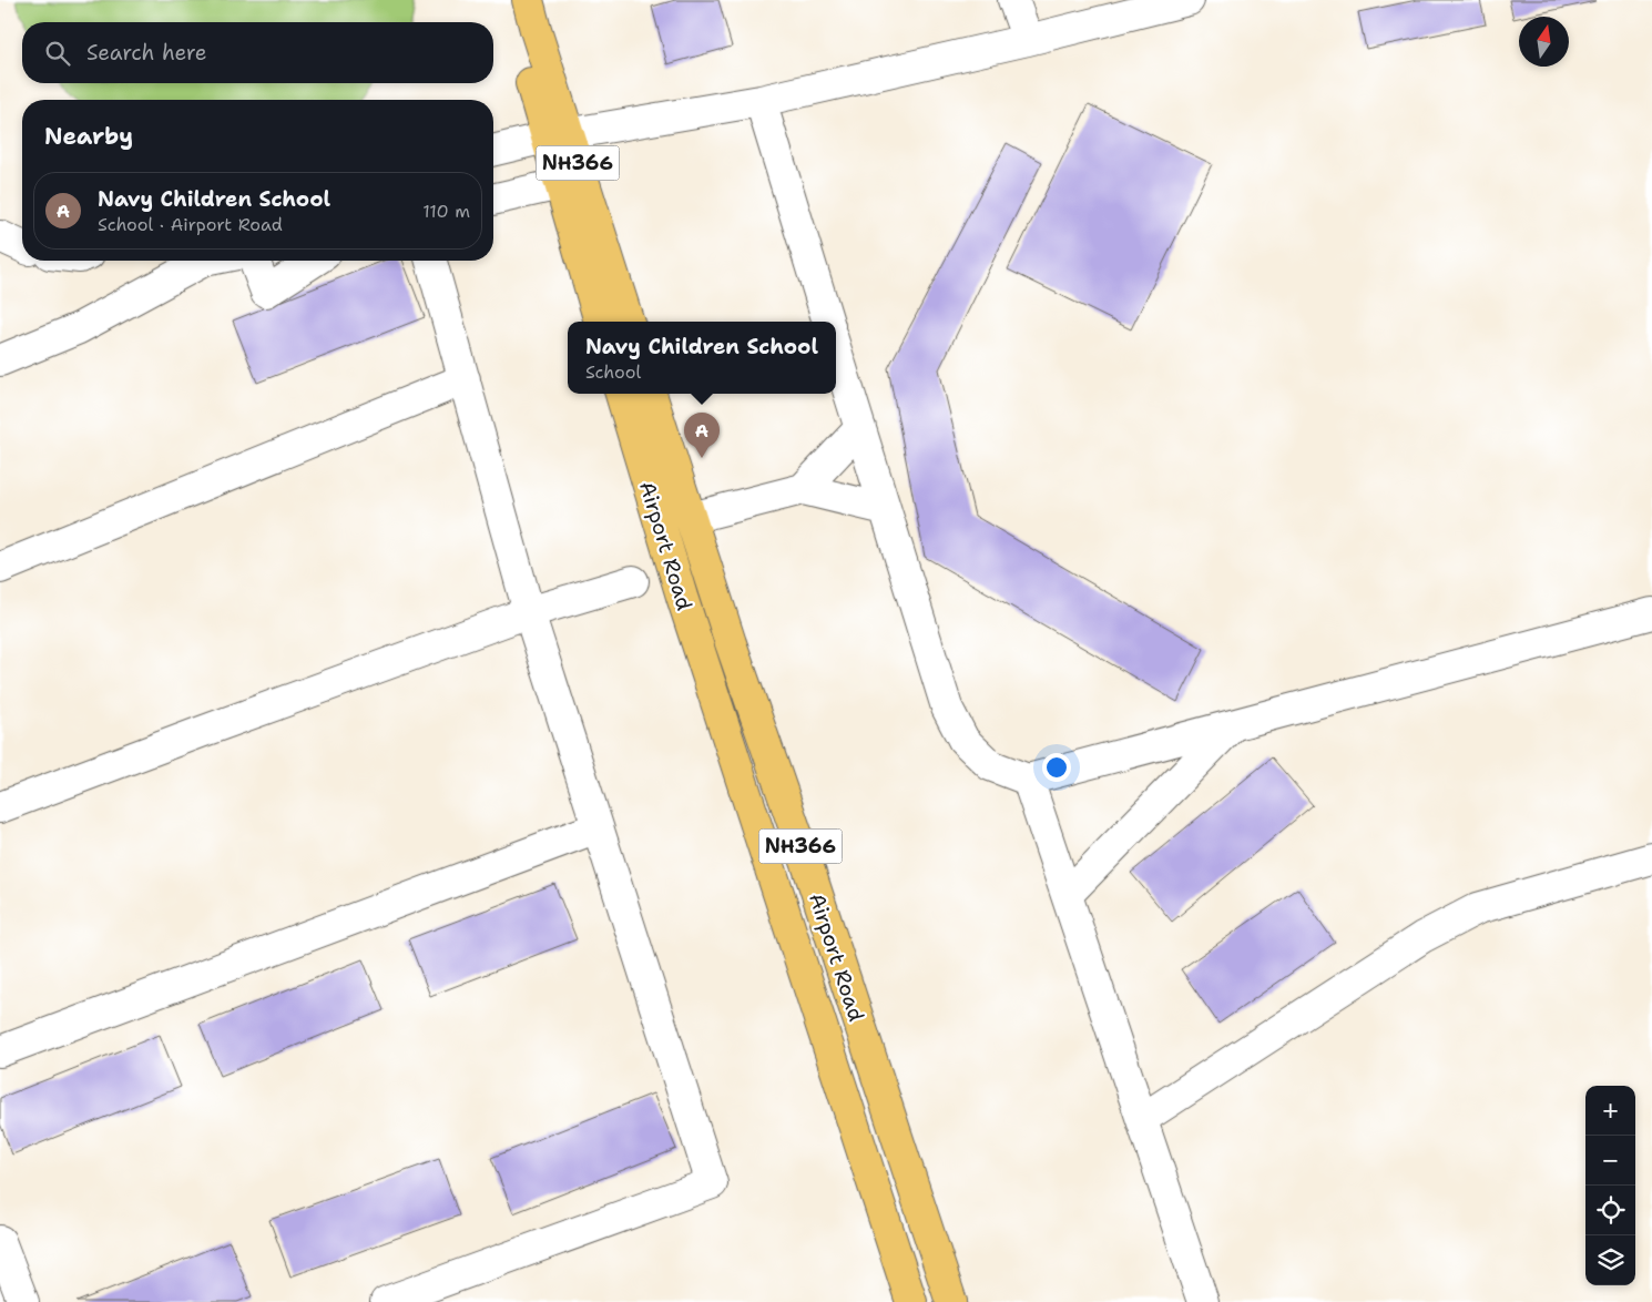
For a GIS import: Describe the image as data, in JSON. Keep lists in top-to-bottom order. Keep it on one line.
{"streets":{"highway":["NH366","Airport Road"]},"north":"top","page":{"search":"Search here","heading":"Nearby","list":[{"mark":"A","name":"Navy Children School","note":"School · Airport Road","value":"110 m"}],"popup":["Navy Children School","School"],"pins":"A","map_buttons":["+","−"]}}
